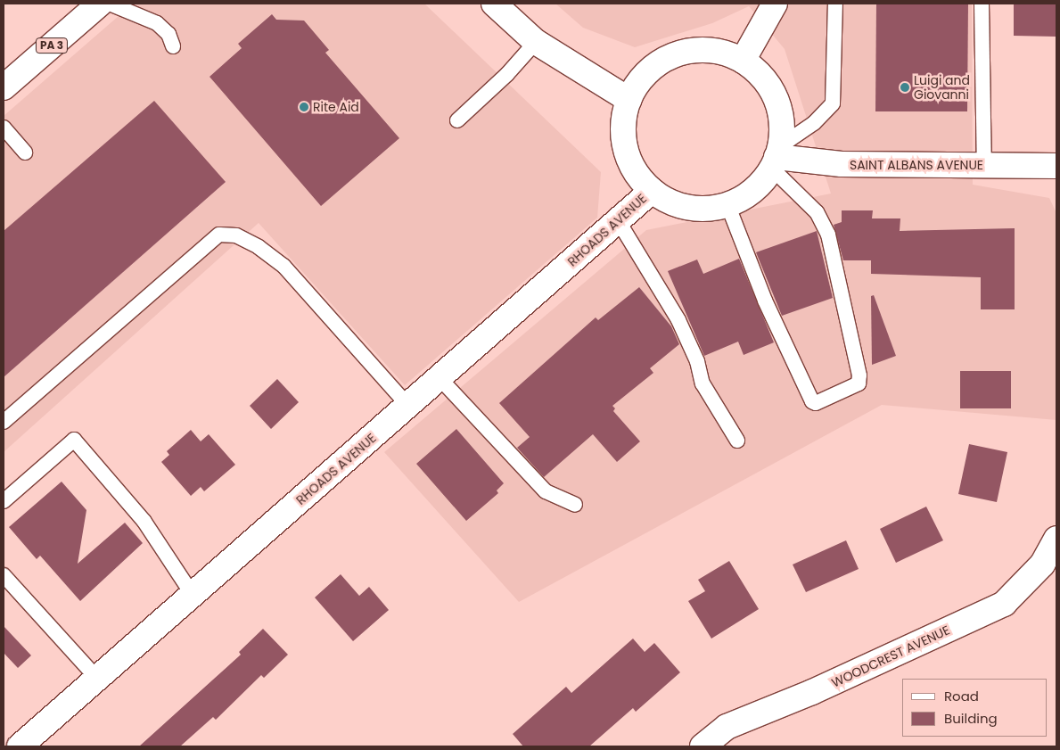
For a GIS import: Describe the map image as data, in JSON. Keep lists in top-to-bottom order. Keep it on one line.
{"streets":{"main road":["PA 3","SAINT ALBANS AVENUE","RHOADS AVENUE","WOODCREST AVENUE"]},"crossings":[["SAINT ALBANS AVENUE","RHOADS AVENUE"]],"places":["Luigi and Giovanni","Rite Aid"],"legend":["Road","Building"]}
